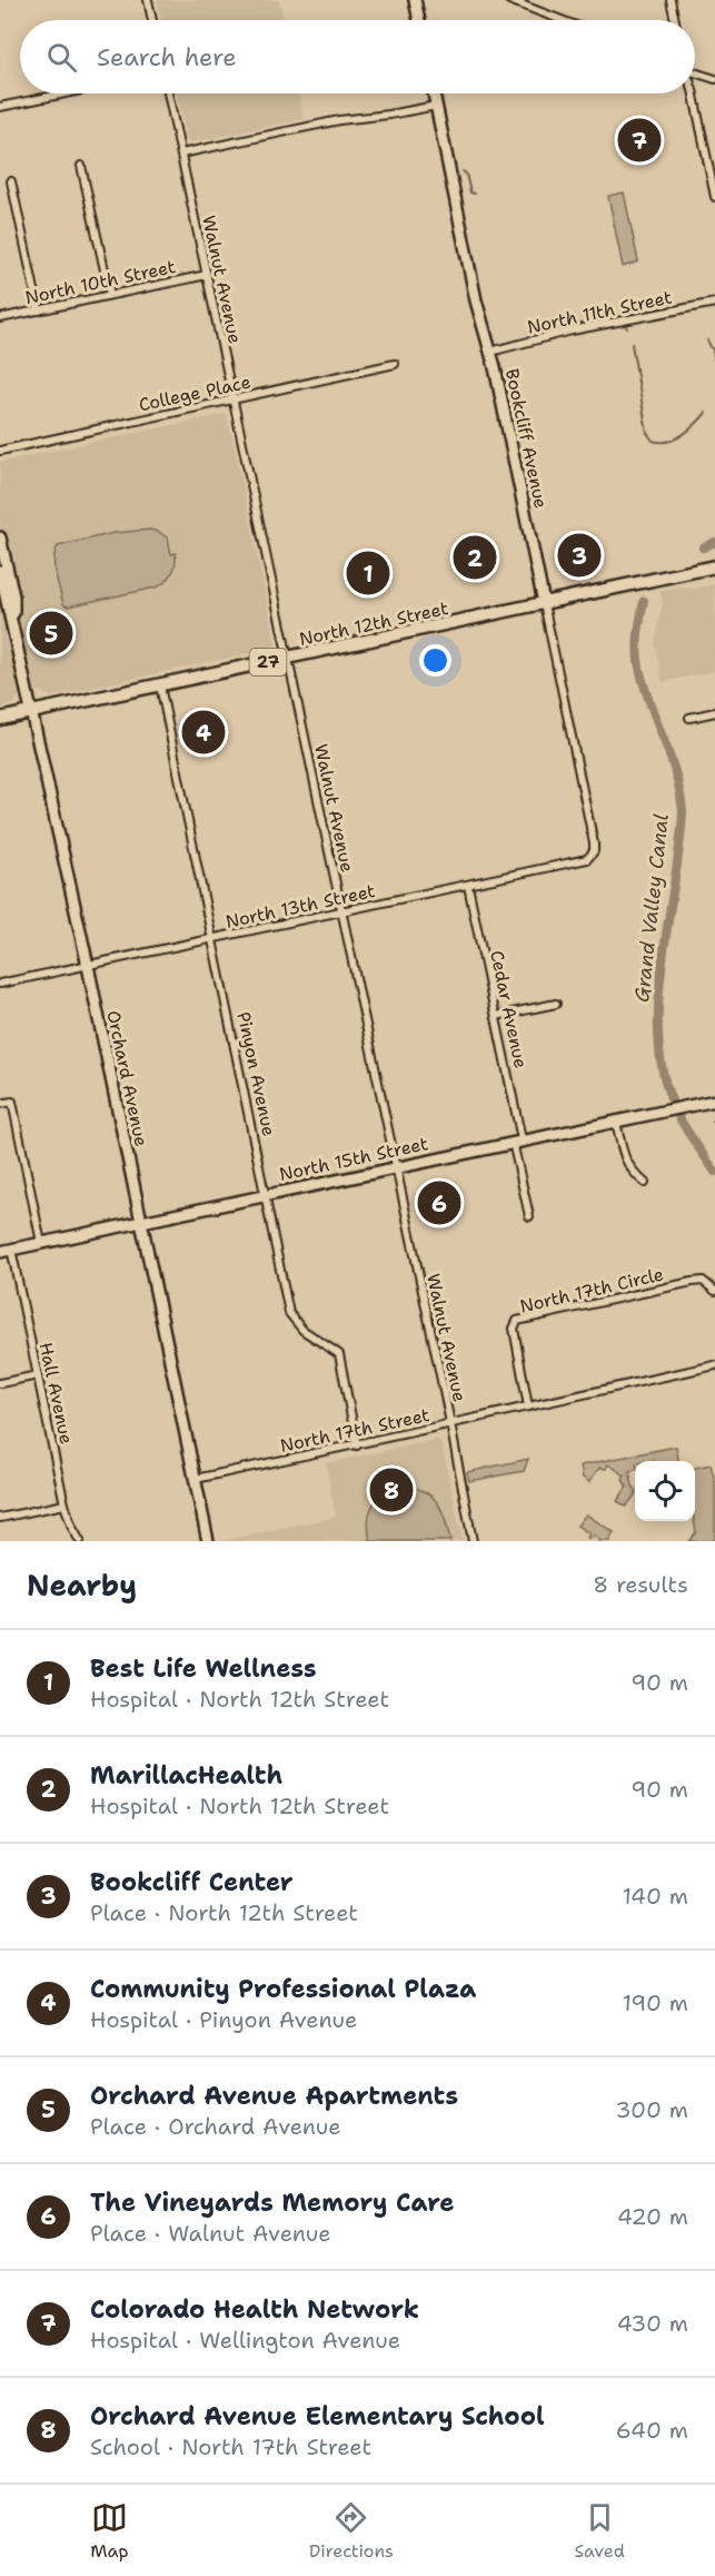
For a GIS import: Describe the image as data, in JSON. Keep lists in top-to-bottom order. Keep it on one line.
{"streets":{"main road":["North 12th Street","27"],"street":["Walnut Avenue","North 10th Street","North 11th Street","College Place","Bookcliff Avenue","North 13th Street","Cedar Avenue","Pinyon Avenue","Orchard Avenue","North 15th Street","North 17th Circle","Hall Avenue","North 17th Street"]},"crossings":[["Walnut Avenue","North 10th Street"],["Walnut Avenue","College Place"],["Walnut Avenue","North 12th Street"],["Walnut Avenue","North 13th Street"],["Walnut Avenue","North 15th Street"],["Walnut Avenue","North 17th Street"],["North 11th Street","Bookcliff Avenue"],["Bookcliff Avenue","North 12th Street"],["Bookcliff Avenue","North 13th Street"],["North 12th Street","Pinyon Avenue"],["North 12th Street","Orchard Avenue"],["North 13th Street","Cedar Avenue"],["North 13th Street","Pinyon Avenue"],["North 13th Street","Orchard Avenue"],["Cedar Avenue","North 15th Street"],["Pinyon Avenue","North 15th Street"],["Pinyon Avenue","North 17th Street"],["Orchard Avenue","North 15th Street"],["Orchard Avenue","North 17th Street"],["North 15th Street","Hall Avenue"],["North 17th Circle","North 17th Street"]],"water":["Grand Valley Canal"],"page":{"search":"Search here","pins":["7","3","2","1","5","4","6","8"],"heading":["Nearby","8 results"],"list":[{"mark":"1","name":"Best Life Wellness","note":"Hospital · North 12th Street","value":"90 m"},{"mark":"2","name":"MarillacHealth","note":"Hospital · North 12th Street","value":"90 m"},{"mark":"3","name":"Bookcliff Center","note":"Place · North 12th Street","value":"140 m"},{"mark":"4","name":"Community Professional Plaza","note":"Hospital · Pinyon Avenue","value":"190 m"},{"mark":"5","name":"Orchard Avenue Apartments","note":"Place · Orchard Avenue","value":"300 m"},{"mark":"6","name":"The Vineyards Memory Care","note":"Place · Walnut Avenue","value":"420 m"},{"mark":"7","name":"Colorado Health Network","note":"Hospital · Wellington Avenue","value":"430 m"},{"mark":"8","name":"Orchard Avenue Elementary School","note":"School · North 17th Street","value":"640 m"}],"nav":["Map","Directions","Saved"]}}
